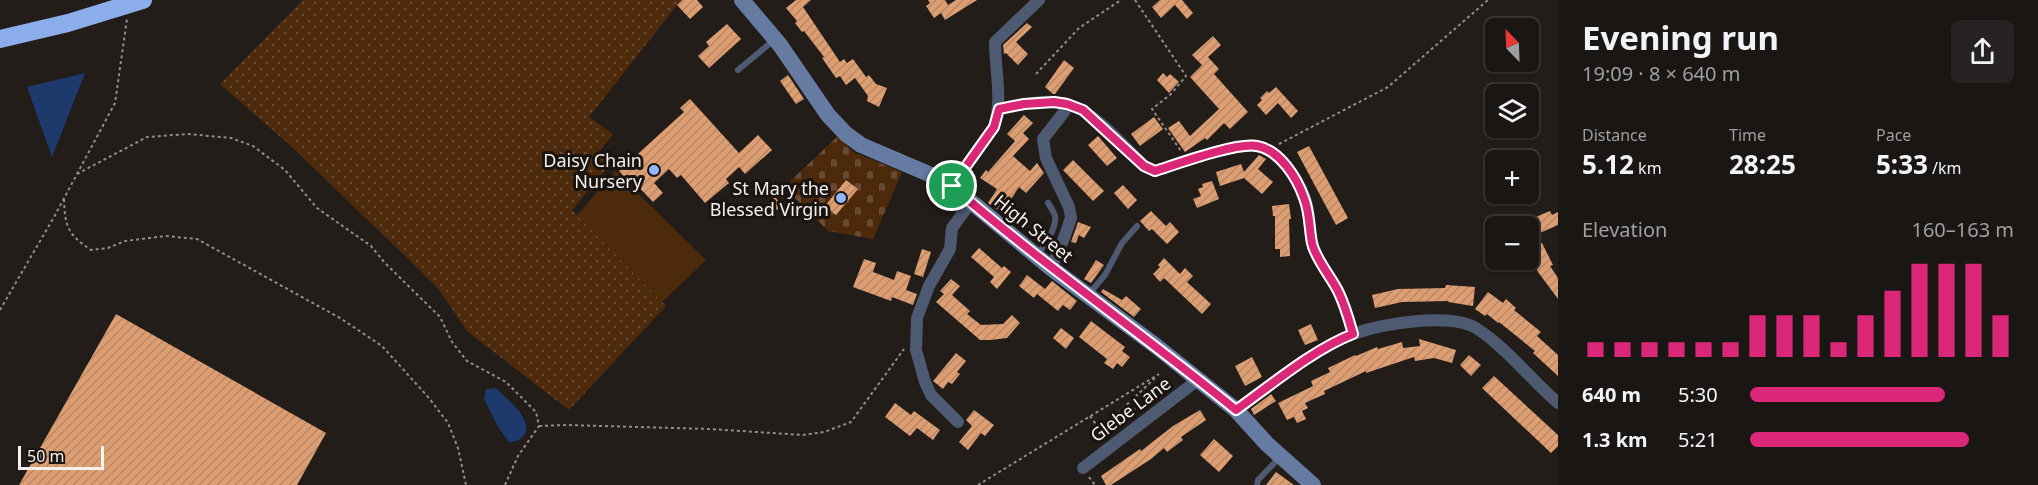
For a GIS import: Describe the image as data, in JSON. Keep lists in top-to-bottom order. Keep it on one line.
{"streets":{"street":["High Street","Glebe Lane"]},"crossings":[["High Street","Glebe Lane"]],"places":["Daisy Chain Nursery","St Mary the Blessed Virgin"],"scale_bar":"50 m","north":"top left","page":{"heading":["Evening run","19:09 · 8 × 640 m"],"map_buttons":["+","−"],"stats":[["Distance","5.12 km"],["Time","28:25"],["Pace","5:33 /km"]],"chart":["Elevation","160–163 m"],"list":[{"name":"640 m","note":"5:30"},{"name":"1.3 km","note":"5:21"}],"scale":"50 m"}}
